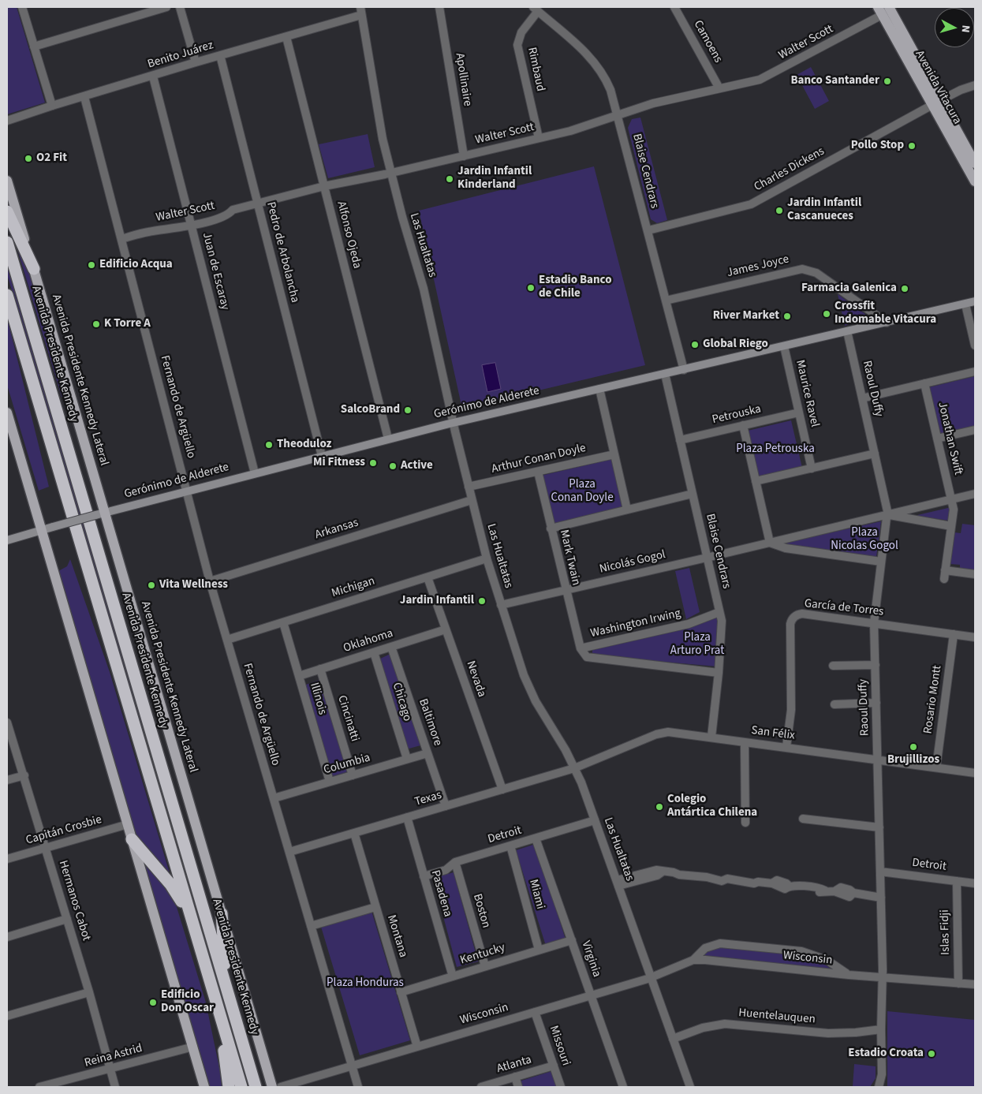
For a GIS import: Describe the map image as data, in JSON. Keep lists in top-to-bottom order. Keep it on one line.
{"streets":{"highway":["Avenida Presidente Kennedy"],"main road":["Avenida Vitacura","Avenida Presidente Kennedy Lateral","Gerónimo de Alderete"],"street":["Camoens","Walter Scott","Benito Juárez","Rimbaud","Apollinaire","Charles Dickens","Blaise Cendrars","Alfonso Ojeda","Las Hualtatas","Pedro de Arbolancha","James Joyce","Juan de Escaray","Raoul Duffy","Maurice Ravel","Fernando de Argüello","Petrouska","Jonathan Swift","Arthur Conan Doyle","Arkansas","Mark Twain","Nicolás Gogol","Michigan","García de Torres","Washington Irwing","Oklahoma","Nevada","Illinois","Rosario Montt","Chicago","Cincinatti","Baltimore","San Félix","Columbia","Texas","Capitán Crosbie","Detroit","Pasadena","Miami","Hermanos Cabot","Boston","Islas Fidji","Montana","Kentucky","Wisconsin","Virginia","Huentelauquen","Missouri","Reina Astrid","Atlanta"]},"crossings":[["Camoens","Walter Scott"],["Walter Scott","Rimbaud"],["Walter Scott","Apollinaire"],["Walter Scott","Avenida Vitacura"],["Walter Scott","Blaise Cendrars"],["Walter Scott","Alfonso Ojeda"],["Walter Scott","Las Hualtatas"],["Walter Scott","Pedro de Arbolancha"],["Walter Scott","Juan de Escaray"],["Walter Scott","Fernando de Argüello"],["Benito Juárez","Alfonso Ojeda"],["Benito Juárez","Las Hualtatas"],["Benito Juárez","Pedro de Arbolancha"],["Benito Juárez","Juan de Escaray"],["Benito Juárez","Fernando de Argüello"],["Rimbaud","Blaise Cendrars"],["Avenida Vitacura","Charles Dickens"],["Charles Dickens","Blaise Cendrars"],["Blaise Cendrars","James Joyce"],["Blaise Cendrars","Gerónimo de Alderete"],["Blaise Cendrars","Petrouska"],["Blaise Cendrars","Nicolás Gogol"],["Blaise Cendrars","Washington Irwing"],["Blaise Cendrars","San Félix"],["Alfonso Ojeda","Gerónimo de Alderete"],["Las Hualtatas","Gerónimo de Alderete"],["Las Hualtatas","Arthur Conan Doyle"],["Las Hualtatas","Arkansas"],["Las Hualtatas","Nicolás Gogol"],["Las Hualtatas","Michigan"],["Las Hualtatas","San Félix"],["Las Hualtatas","Texas"],["Las Hualtatas","Detroit"],["Las Hualtatas","Wisconsin"],["Las Hualtatas","Huentelauquen"],["Pedro de Arbolancha","Gerónimo de Alderete"],["James Joyce","Gerónimo de Alderete"],["Juan de Escaray","Gerónimo de Alderete"],["Avenida Presidente Kennedy Lateral","Gerónimo de Alderete"],["Raoul Duffy","Gerónimo de Alderete"],["Raoul Duffy","Nicolás Gogol"],["Raoul Duffy","García de Torres"],["Raoul Duffy","San Félix"],["Raoul Duffy","Detroit"],["Raoul Duffy","Wisconsin"],["Raoul Duffy","Huentelauquen"],["Maurice Ravel","Gerónimo de Alderete"],["Maurice Ravel","Petrouska"],["Gerónimo de Alderete","Fernando de Argüello"],["Fernando de Argüello","Arkansas"],["Fernando de Argüello","Michigan"],["Fernando de Argüello","Columbia"],["Fernando de Argüello","Texas"],["Fernando de Argüello","Wisconsin"],["Jonathan Swift","Nicolás Gogol"],["Arthur Conan Doyle","Mark Twain"],["Mark Twain","Nicolás Gogol"],["Mark Twain","Washington Irwing"],["Michigan","Nevada"],["Michigan","Illinois"],["García de Torres","Rosario Montt"],["García de Torres","San Félix"],["Oklahoma","Nevada"],["Oklahoma","Illinois"],["Oklahoma","Chicago"],["Oklahoma","Cincinatti"],["Oklahoma","Baltimore"],["Nevada","Texas"],["Illinois","Columbia"],["Rosario Montt","San Félix"],["Chicago","Columbia"],["Cincinatti","Columbia"],["Baltimore","Columbia"],["Baltimore","Texas"],["San Félix","Texas"],["Texas","Pasadena"],["Texas","Montana"],["Capitán Crosbie","Hermanos Cabot"],["Detroit","Pasadena"],["Detroit","Miami"],["Detroit","Boston"],["Detroit","Islas Fidji"],["Detroit","Virginia"],["Pasadena","Kentucky"],["Miami","Kentucky"],["Hermanos Cabot","Reina Astrid"],["Boston","Kentucky"],["Islas Fidji","Wisconsin"],["Montana","Kentucky"],["Montana","Wisconsin"],["Kentucky","Virginia"],["Wisconsin","Virginia"],["Wisconsin","Missouri"],["Missouri","Atlanta"]],"parks":["Plaza Petrouska","Plaza Conan Doyle","Plaza Nicolas Gogol","Plaza Arturo Prat","Plaza Honduras"],"places":["Banco Santander","Pollo Stop","O2 Fit","Jardin Infantil Kinderland","Jardin Infantil Cascanueces","Edificio Acqua","Estadio Banco de Chile","Farmacia Galenica","Crossfit Indomable Vitacura","River Market","K Torre A","Global Riego","SalcoBrand","Theoduloz","Mi Fitness","Active","Vita Wellness","Jardin Infantil","Brujillizos","Colegio Antártica Chilena","Edificio Don Oscar","Estadio Croata"],"north":"right"}
